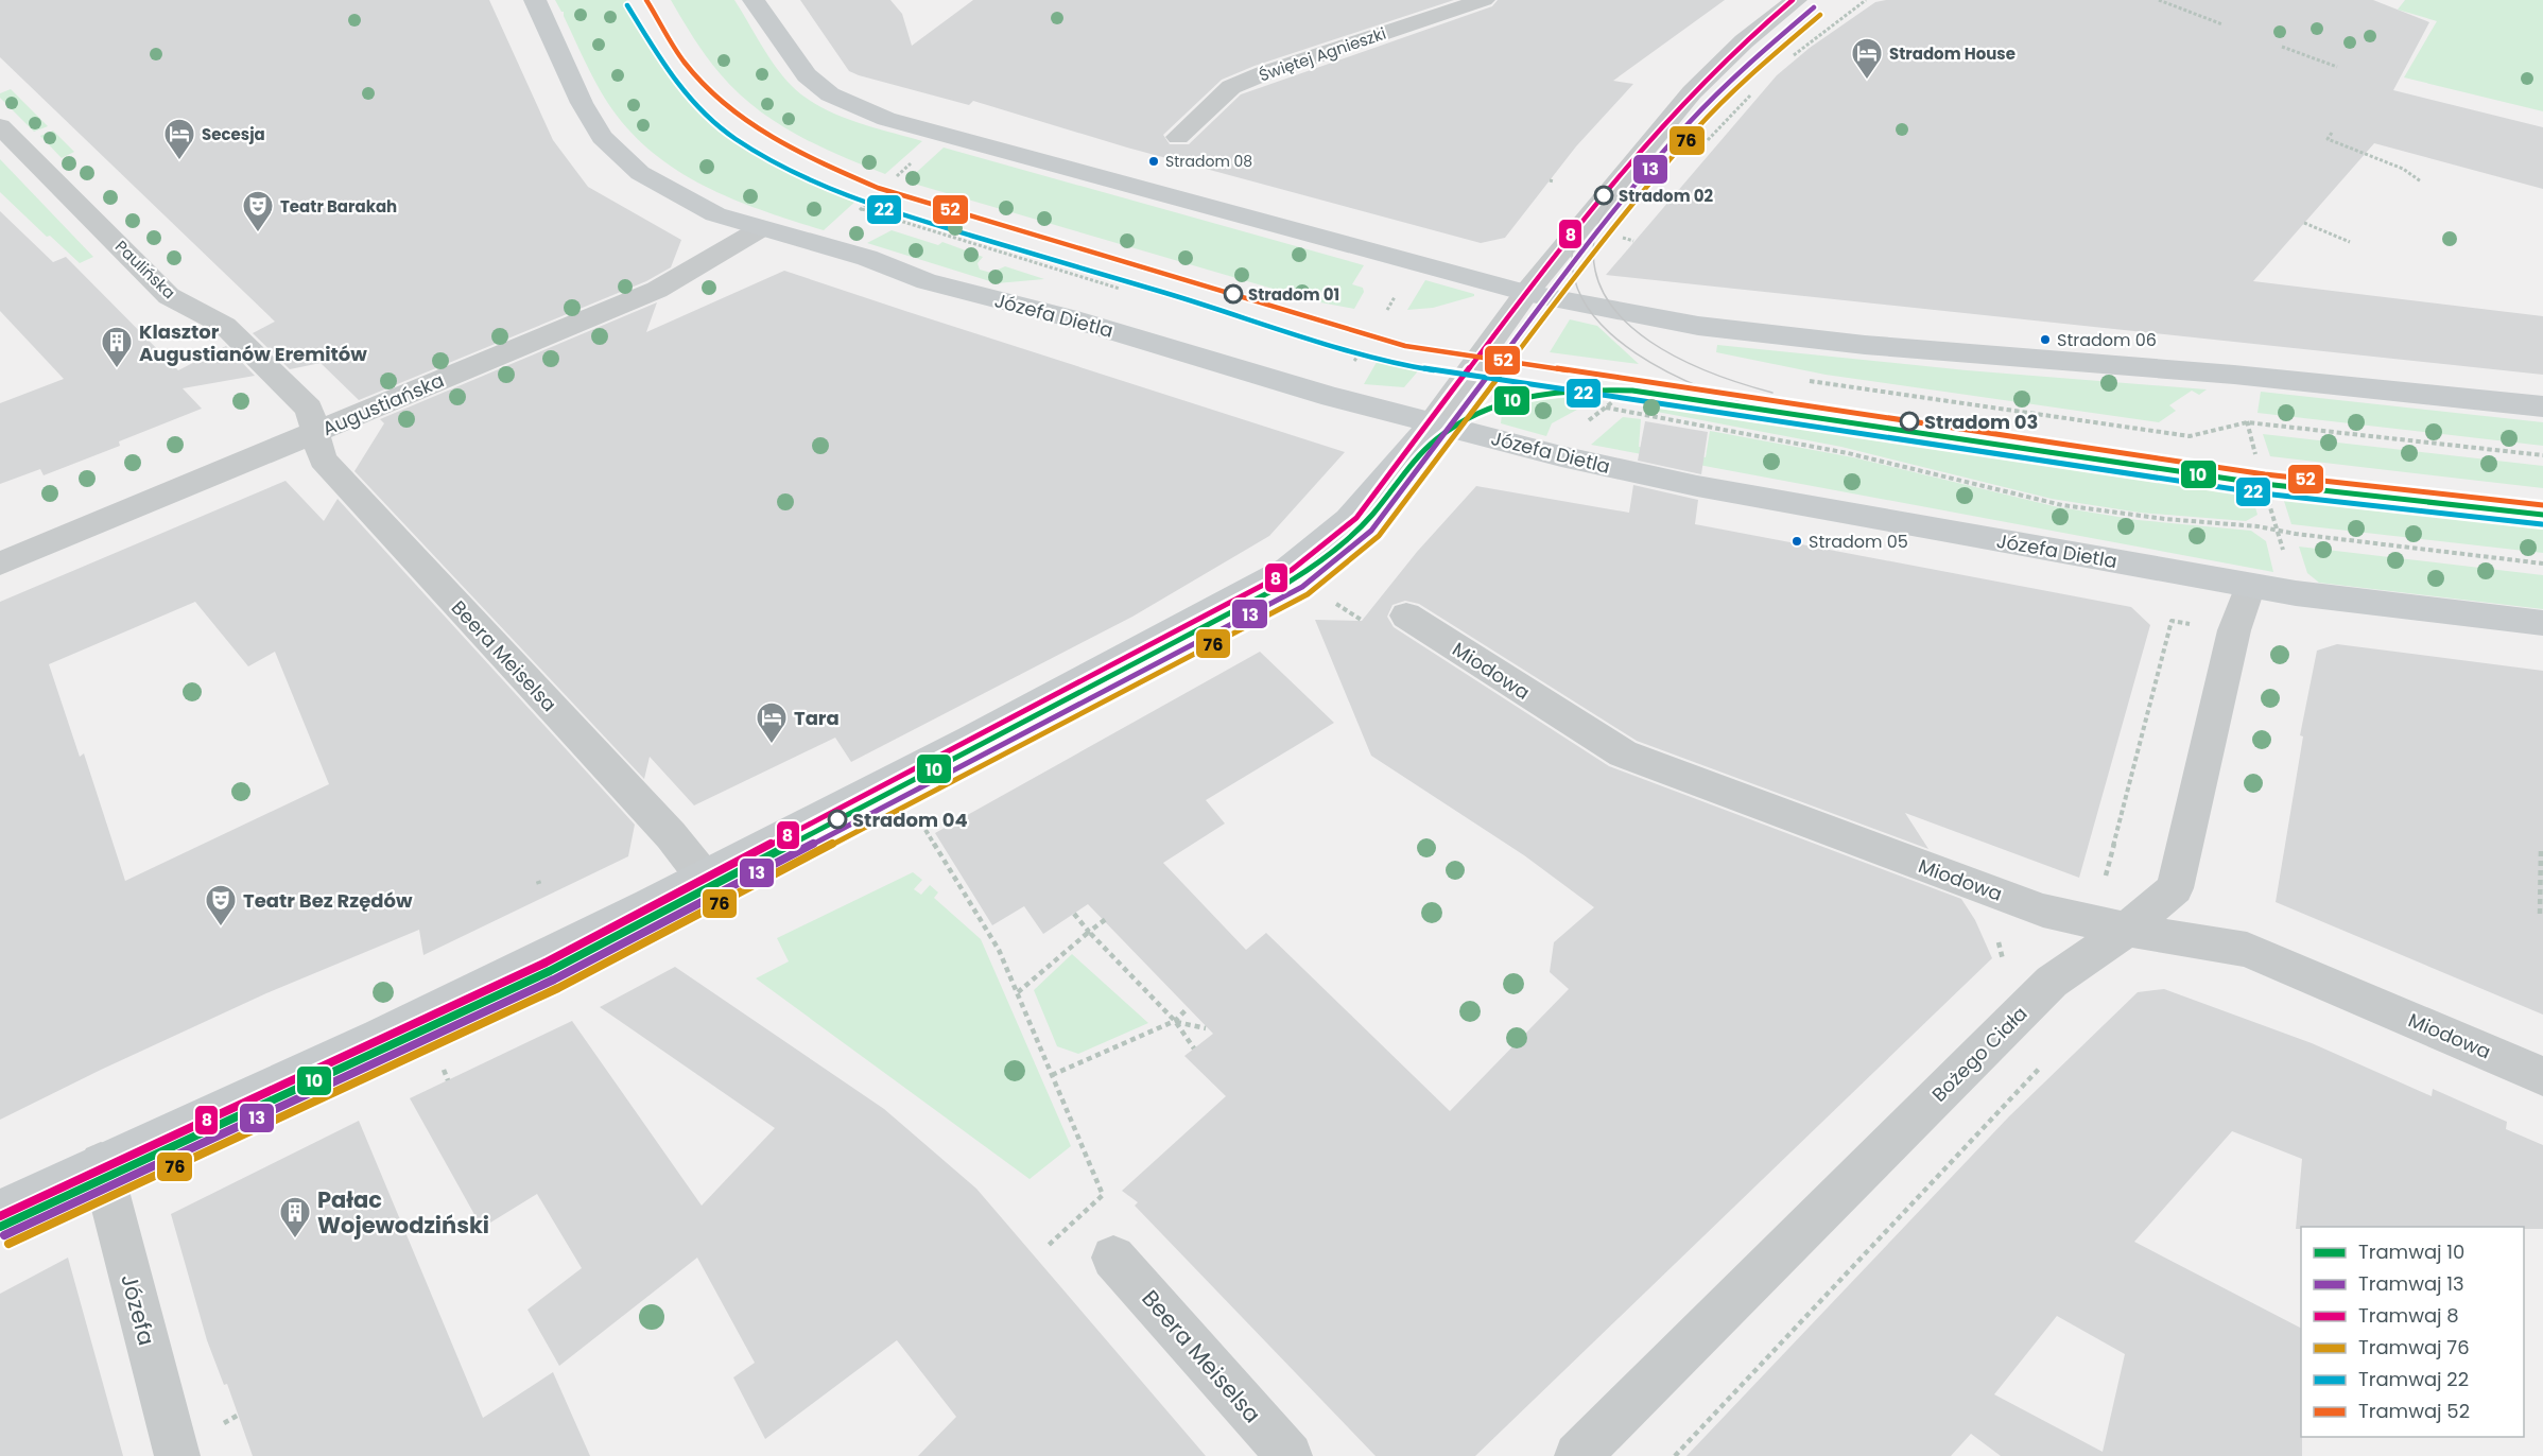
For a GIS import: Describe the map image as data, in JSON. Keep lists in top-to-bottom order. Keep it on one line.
{"streets":{"street":["Świętej Agnieszki","Paulińska","Józefa Dietla","Augustiańska","Beera Meiselsa","Miodowa","Bożego Ciała","Józefa"]},"crossings":[["Paulińska","Augustiańska"],["Paulińska","Beera Meiselsa"],["Józefa Dietla","Augustiańska"],["Józefa Dietla","Bożego Ciała"],["Augustiańska","Beera Meiselsa"],["Miodowa","Bożego Ciała"]],"places":{"hotel":["Stradom House","Secesja","Tara"],"other":["Stradom 08","Stradom 02","Stradom 01","Stradom 06","Stradom 03","Stradom 05","Stradom 04"],"theatre":["Teatr Barakah","Teatr Bez Rzędów"],"building":["Klasztor Augustianów Eremitów","Pałac Wojewodziński"]},"lines":["tram line 8","tram line 52","tram line 22","tram line 13","tram line 76","tram line 10"],"legend":["Tramwaj 10","Tramwaj 13","Tramwaj 8","Tramwaj 76","Tramwaj 22","Tramwaj 52"]}
